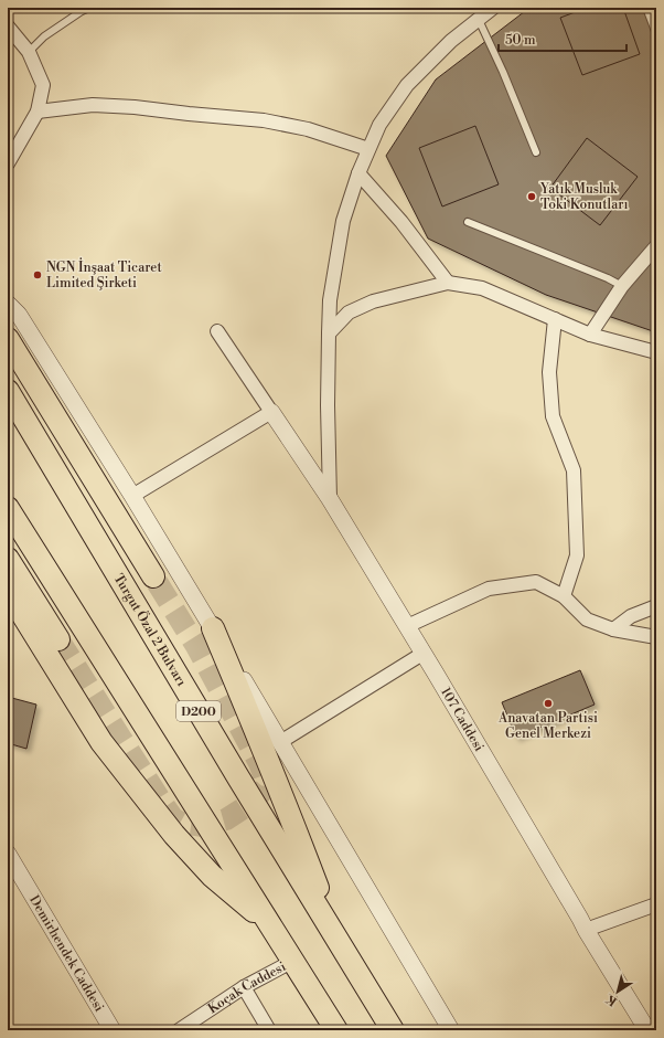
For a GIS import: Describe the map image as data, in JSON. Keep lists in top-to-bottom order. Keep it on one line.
{"streets":{"highway":["Turgut Özal 2 Bulvarı","D200"],"street":["107 Caddesi","Demirhendek Caddesi","Koçak Caddesi"]},"places":["Yatık Musluk Toki Konutları","NGN İnşaat Ticaret Limited Şirketi","Anavatan Partisi Genel Merkezi"],"scale_bar":"50 m","north":"bottom left"}
